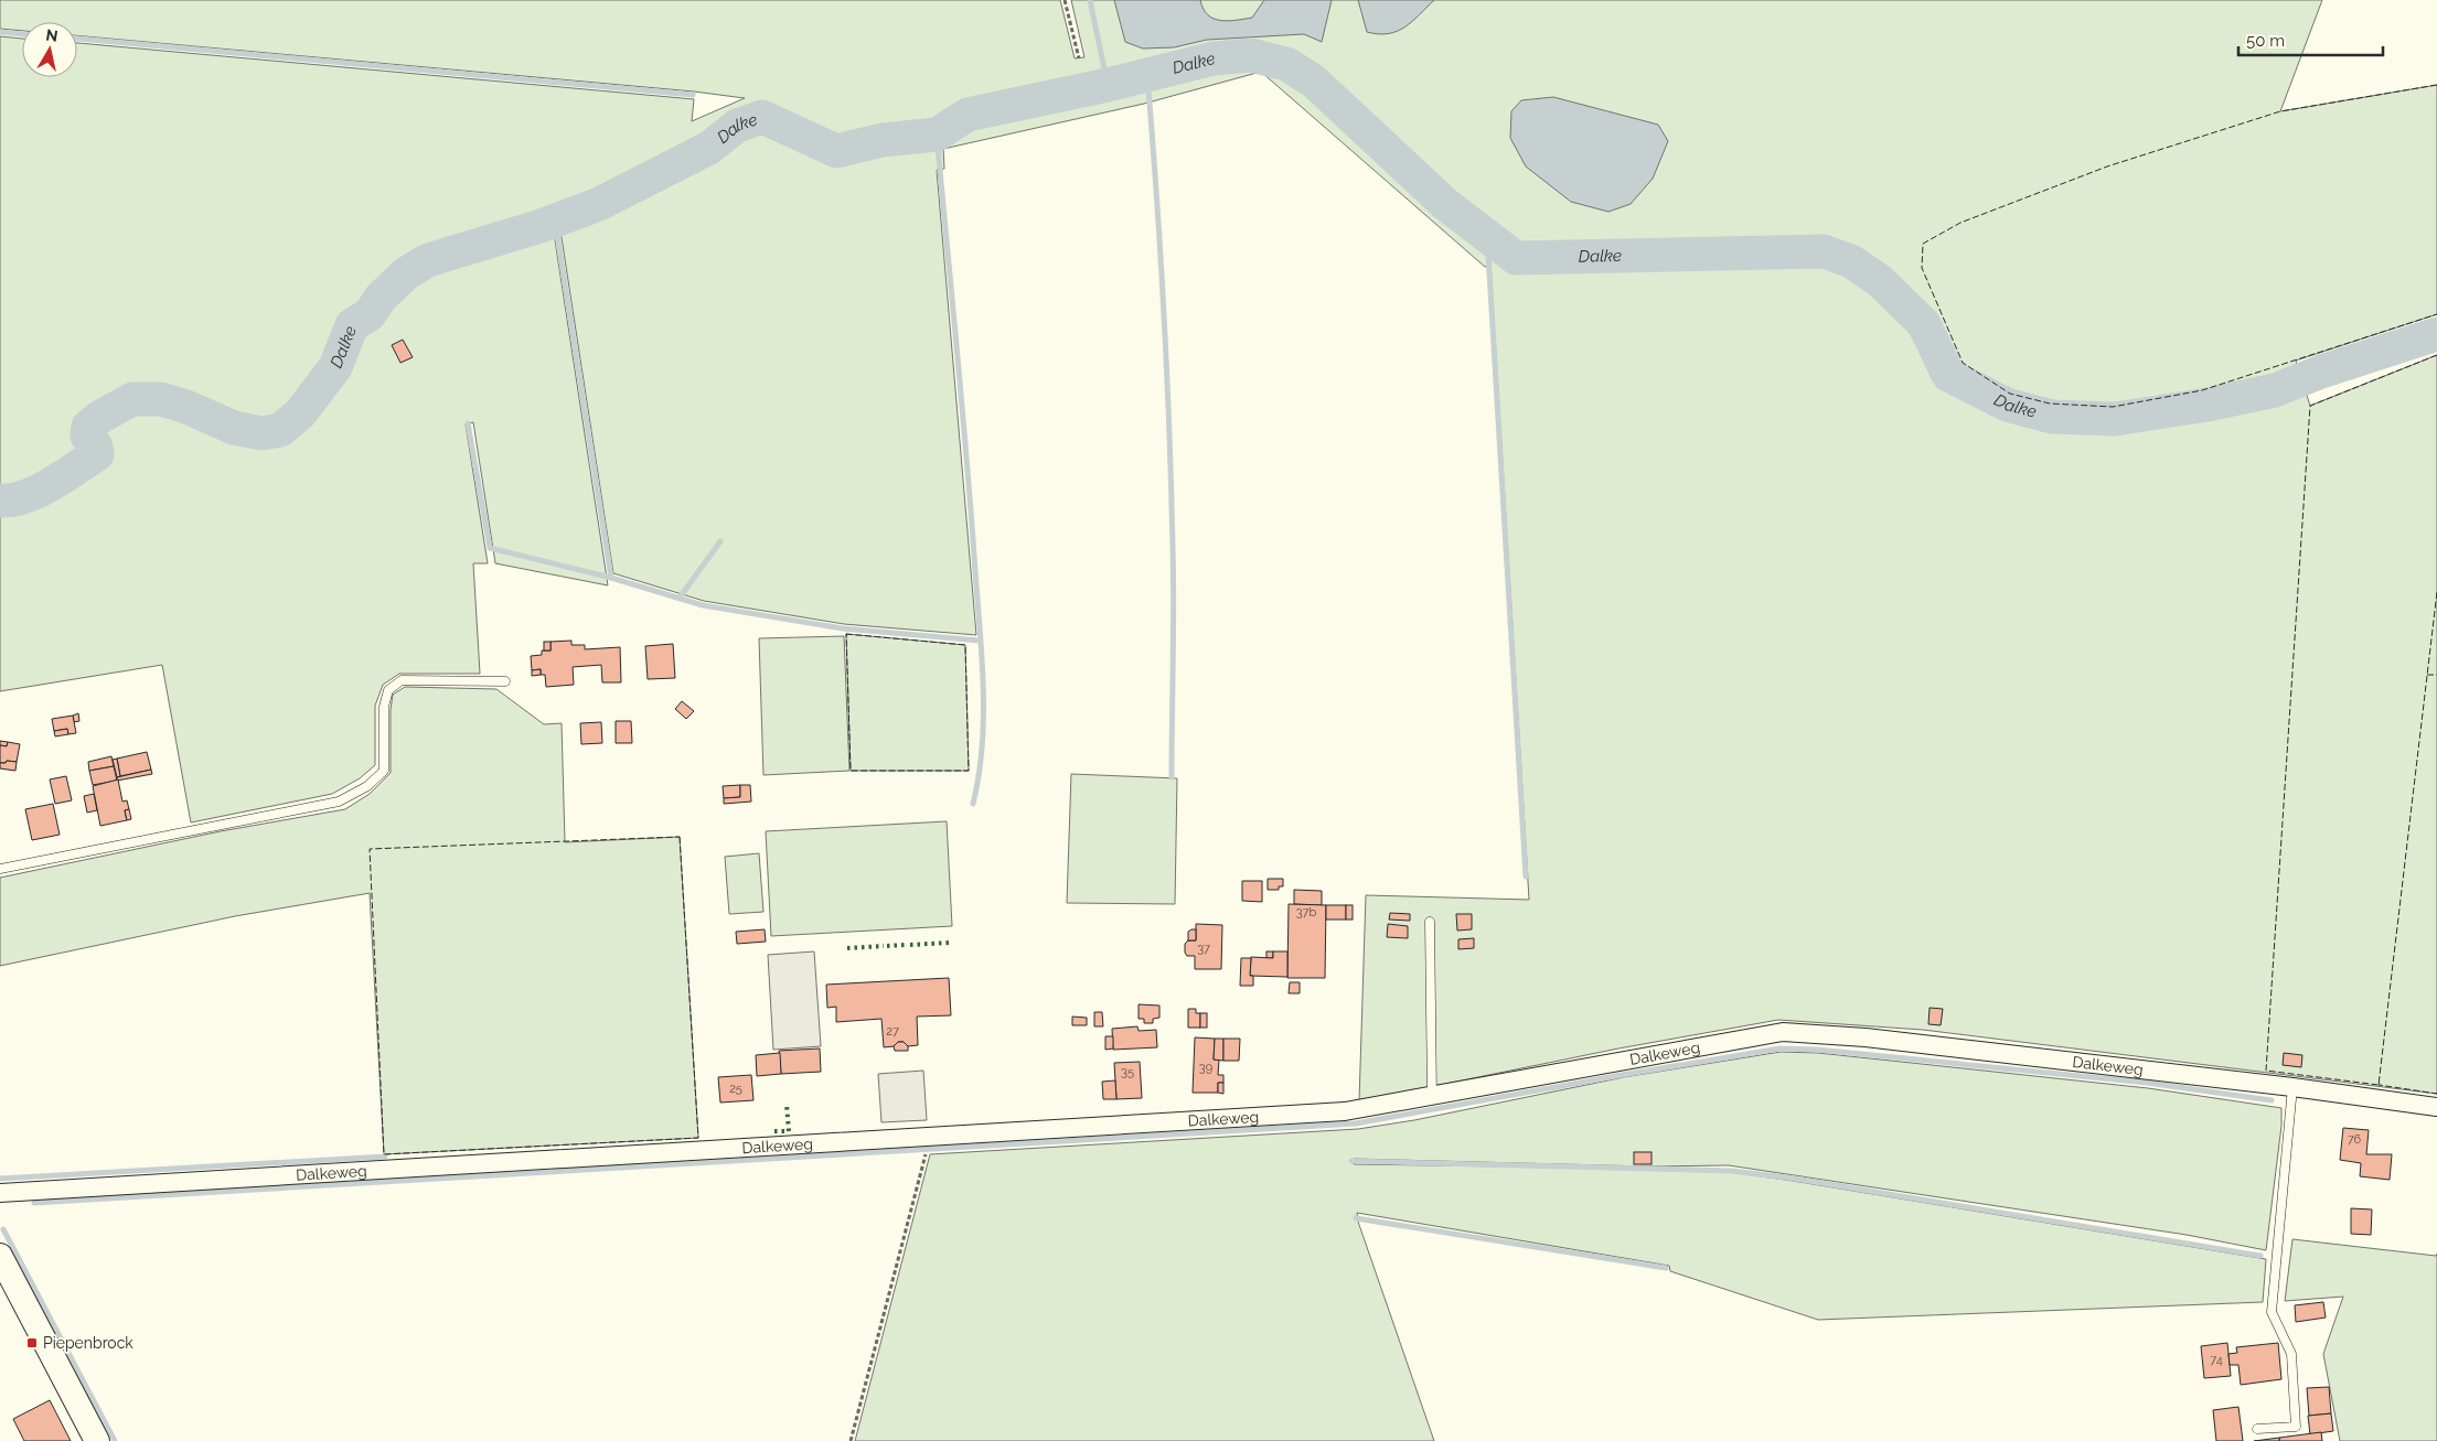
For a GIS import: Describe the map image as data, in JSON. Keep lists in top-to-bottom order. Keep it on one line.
{"streets":{"street":["Dalkeweg"]},"water":["Dalke"],"places":{"transit":["Piepenbrock"]},"house_numbers":["37b","37","27","39","35","25","76","74"],"scale_bar":"50 m","north":"top"}
